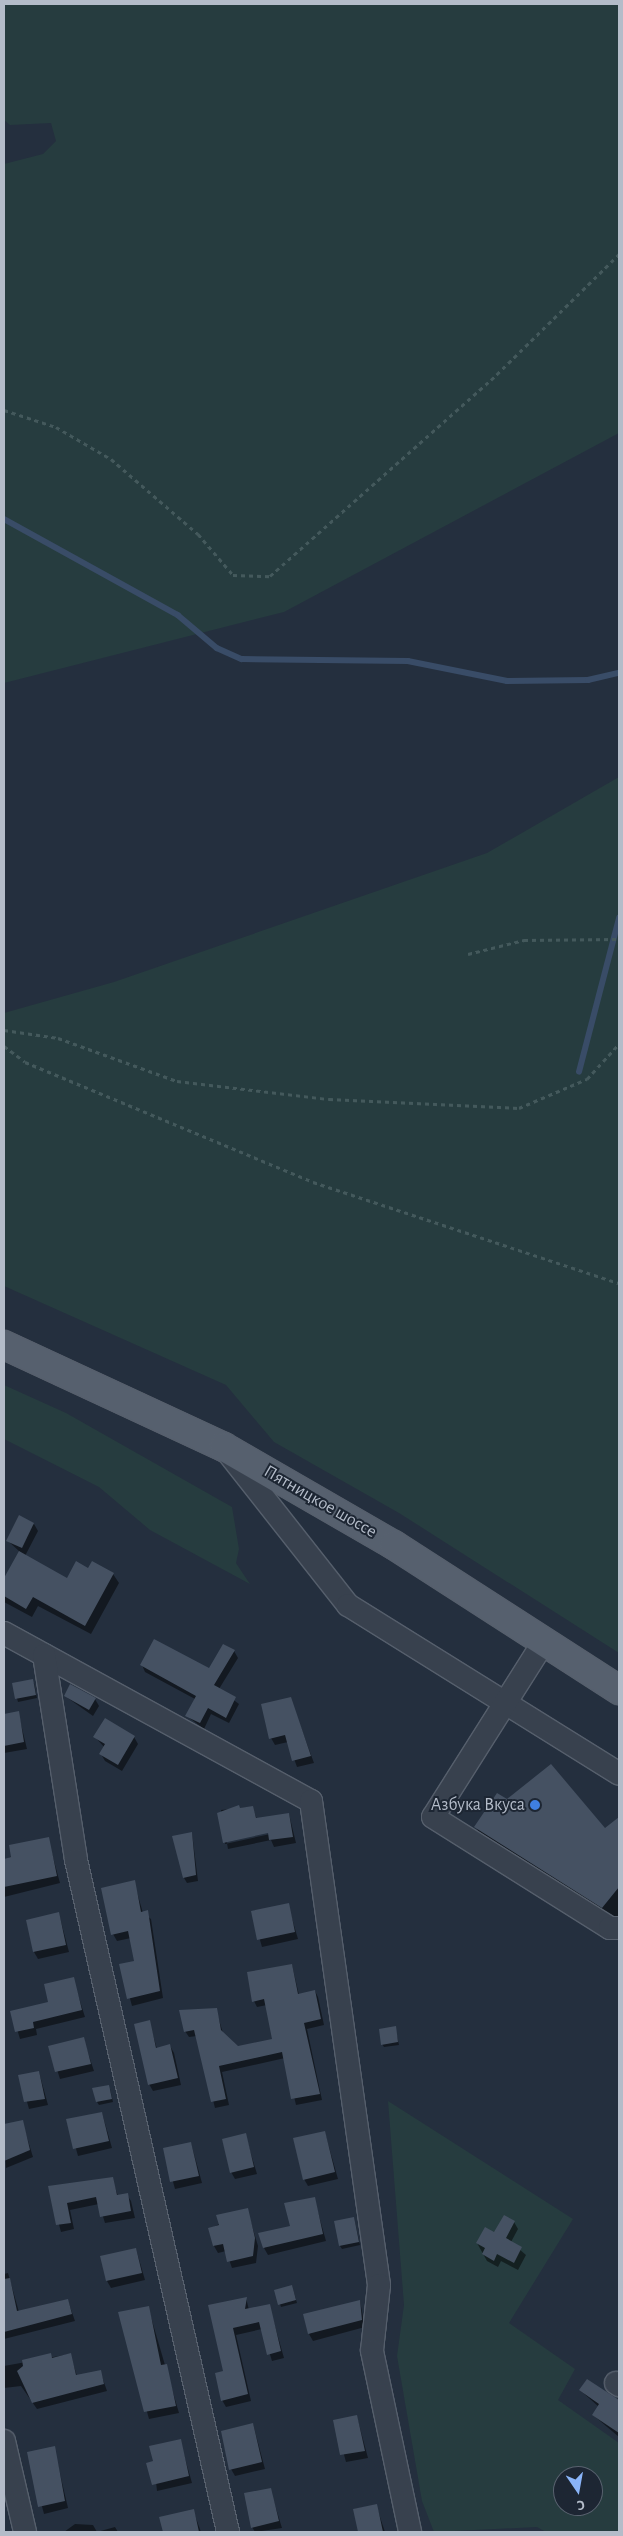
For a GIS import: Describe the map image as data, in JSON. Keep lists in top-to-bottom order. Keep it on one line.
{"streets":{"main road":["Пятницкое шоссе"]},"places":["Азбука Вкуса"],"north":"bottom"}
